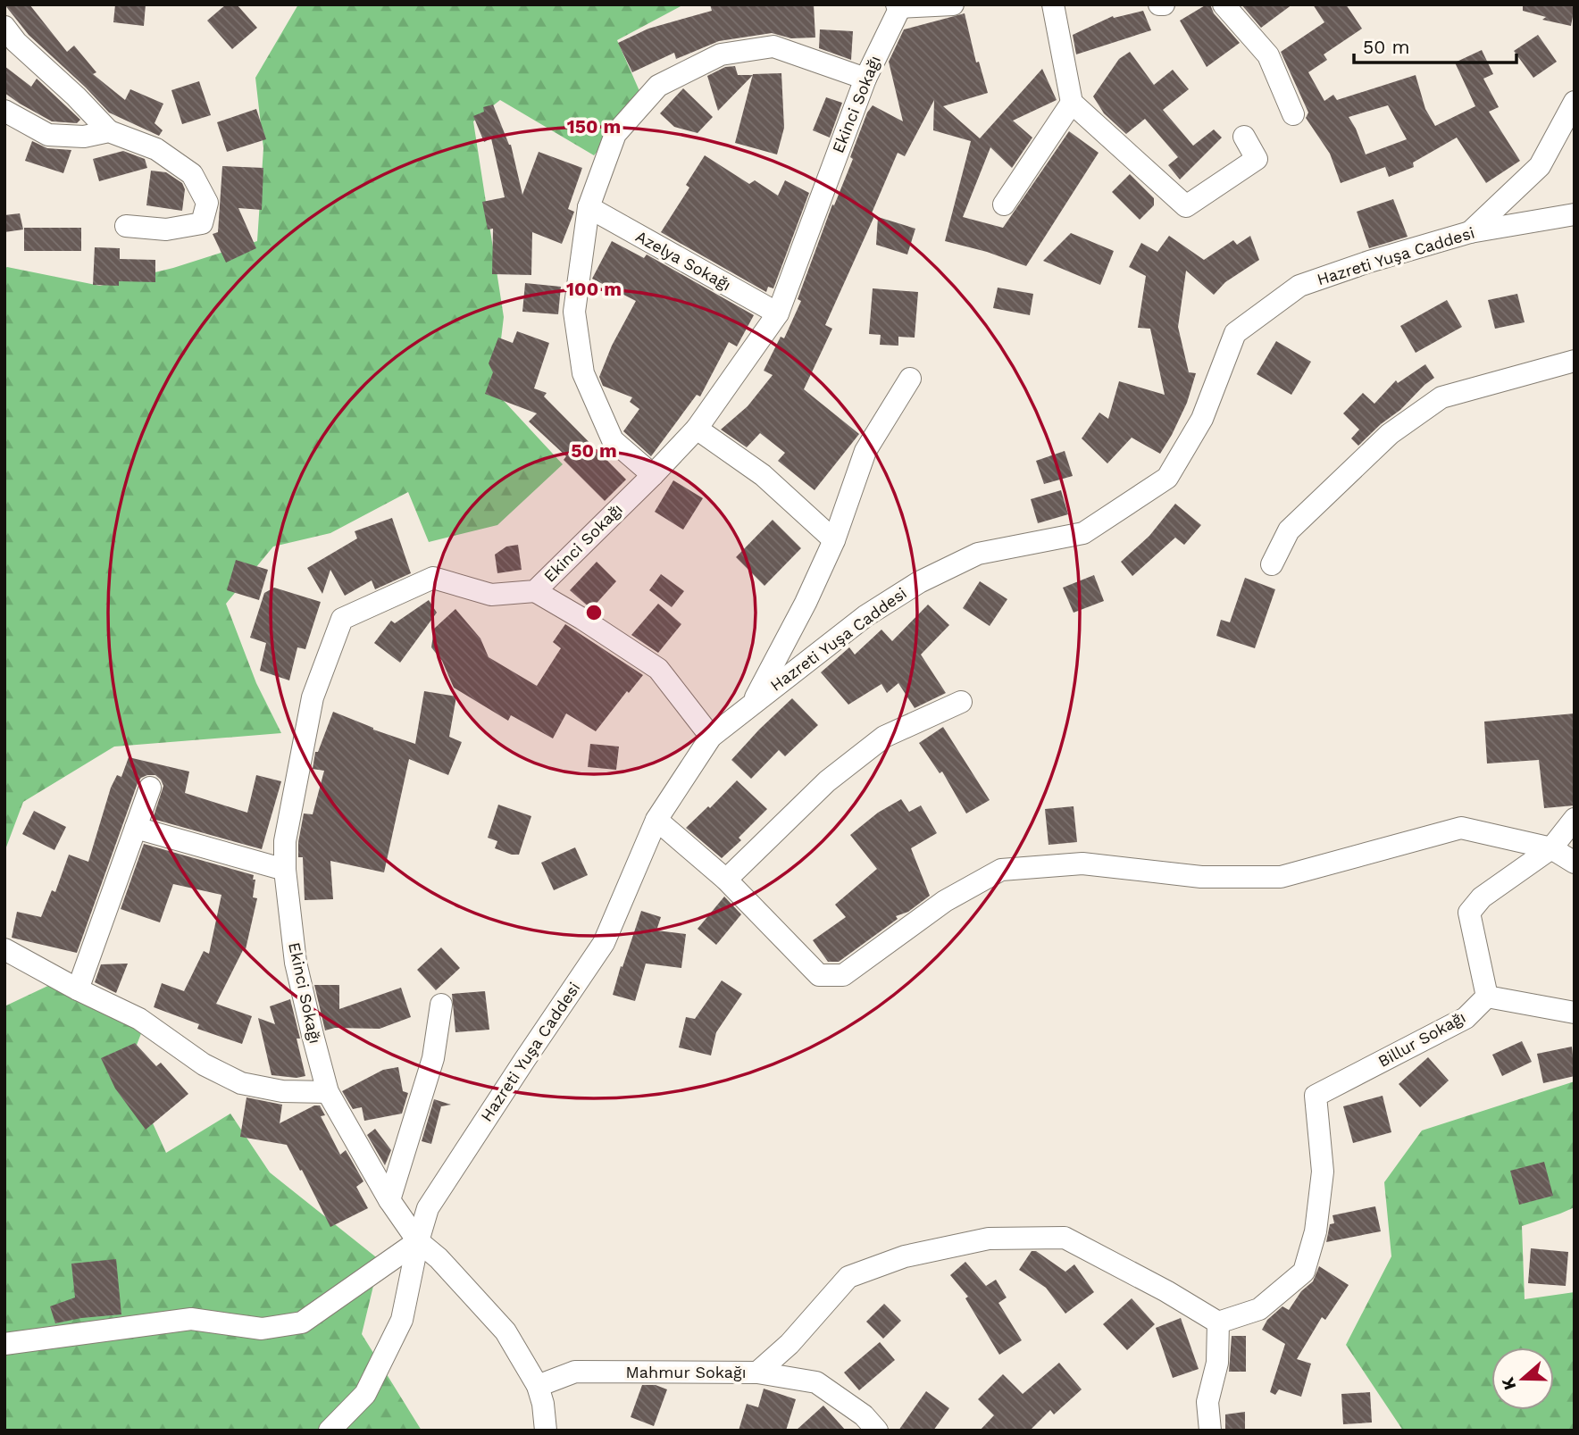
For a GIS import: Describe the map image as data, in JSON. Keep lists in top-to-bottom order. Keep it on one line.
{"streets":{"street":["Ekinci Sokağı","Hazreti Yuşa Caddesi","Azelya Sokağı","Billur Sokağı","Mahmur Sokağı"]},"crossings":[["Ekinci Sokağı","Hazreti Yuşa Caddesi"],["Ekinci Sokağı","Azelya Sokağı"],["Billur Sokağı","Mahmur Sokağı"]],"scale_bar":"50 m","north":"left","rings":["150 m","100 m","50 m"]}
